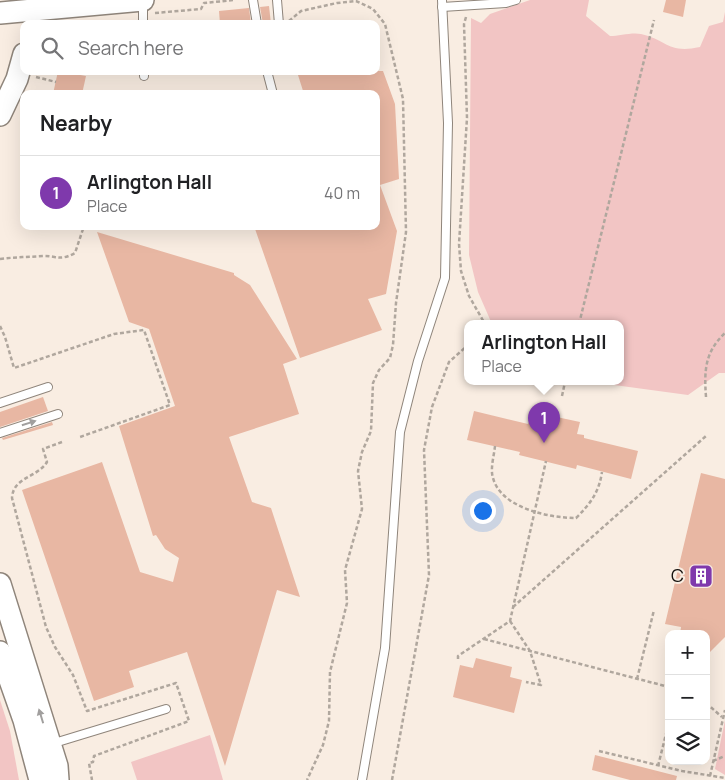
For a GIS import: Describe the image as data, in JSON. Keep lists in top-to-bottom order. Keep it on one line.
{"places":{"building":["C"]},"page":{"search":"Search here","heading":"Nearby","list":[{"mark":"1","name":"Arlington Hall","note":"Place","value":"40 m"}],"popup":["Arlington Hall","Place"],"pins":"1","map_buttons":["+","−"]}}
